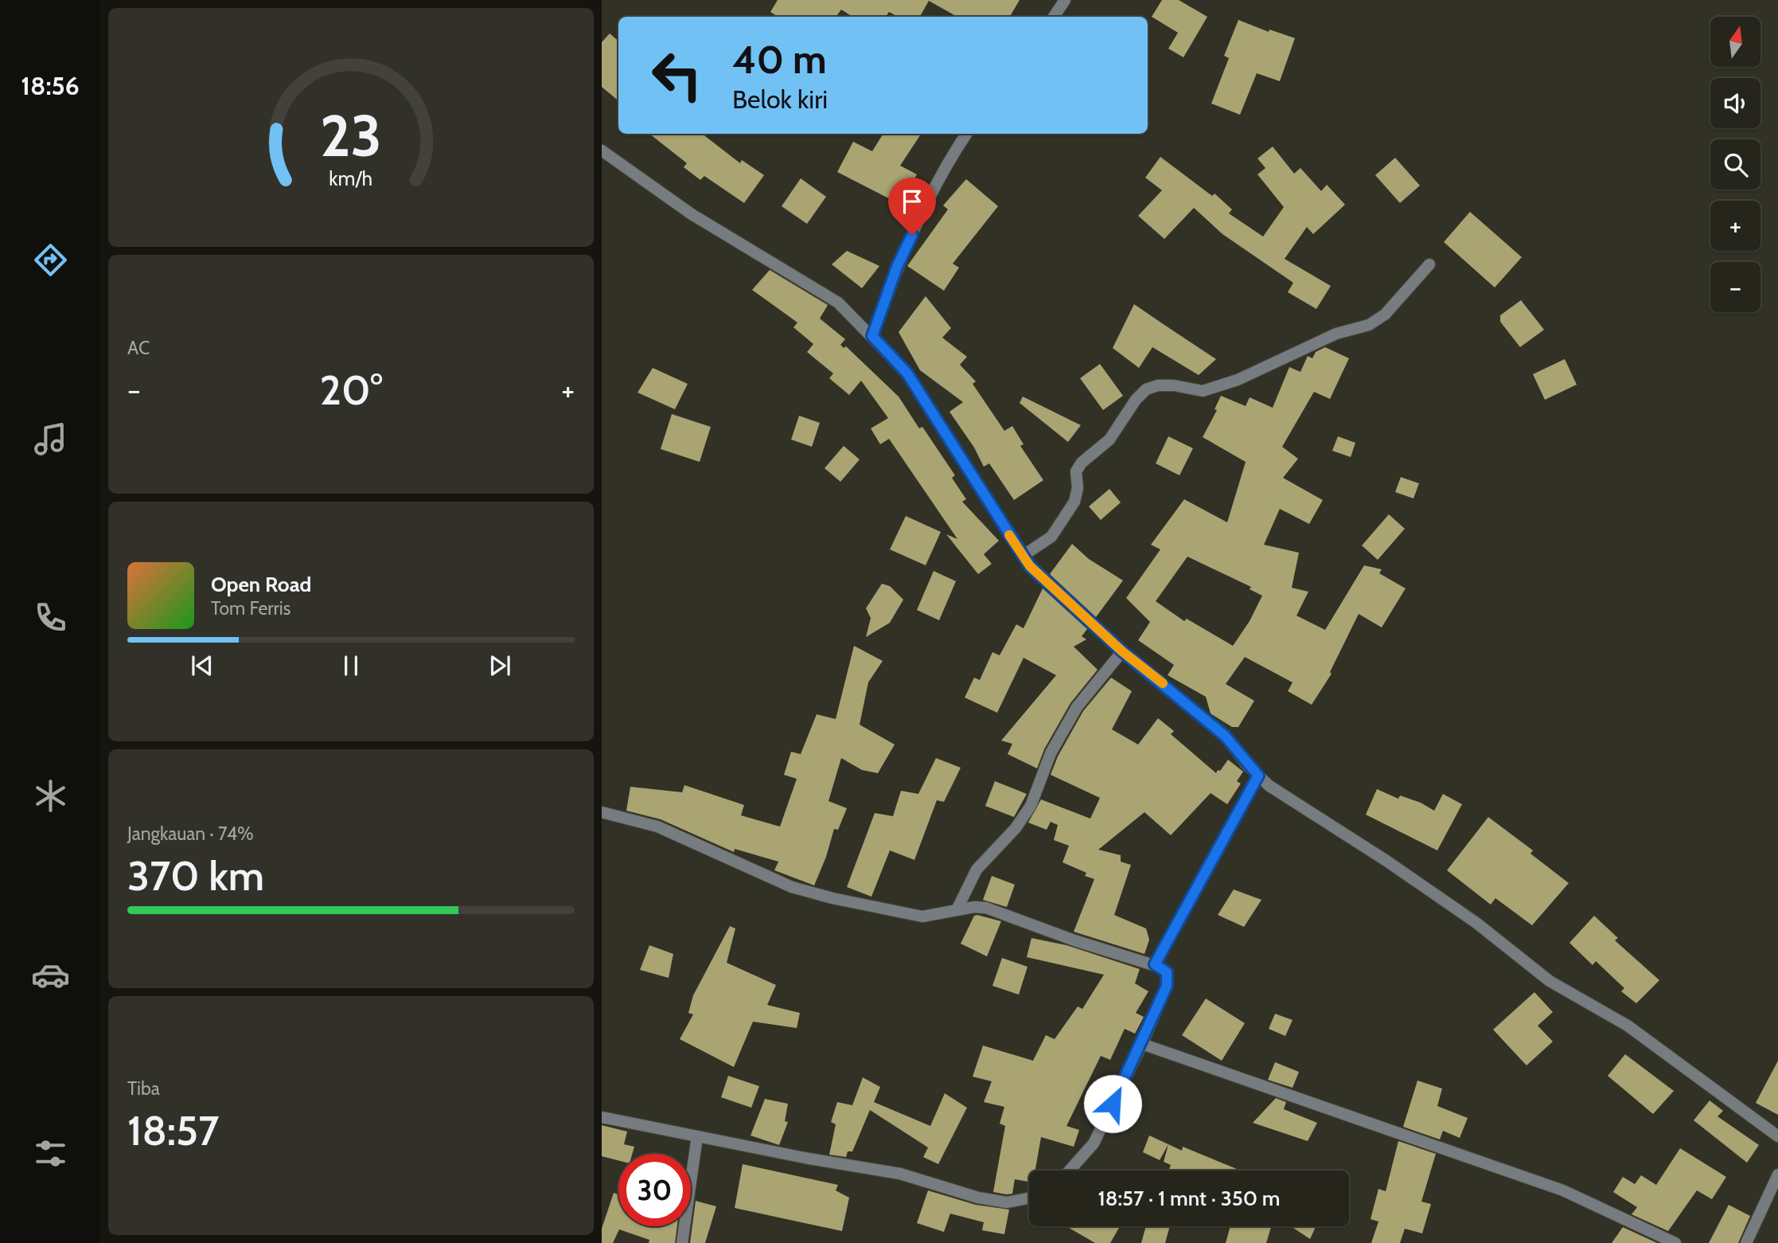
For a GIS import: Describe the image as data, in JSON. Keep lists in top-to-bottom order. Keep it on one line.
{"north":"top","page":{"tabs":"18:56","map_buttons":["+","−"],"turn":["40 m","Belok kiri"],"tile":["AC",["Jangkauan · 74%","370 km"],["Tiba","18:57"]],"heat":["−","20°","+"],"song":["Open Road","Tom Ferris"],"limit":"30","trip":"18:57 · 1 mnt · 350 m","gauge":["23","km/h"]}}
